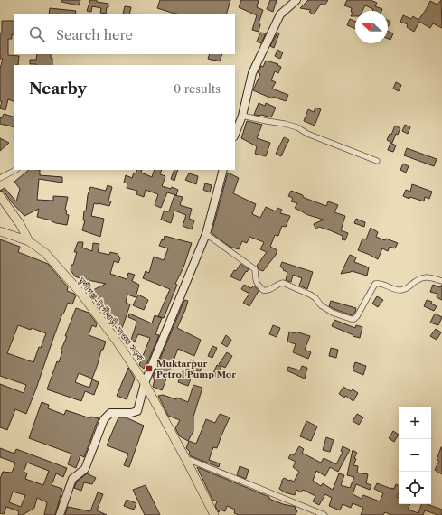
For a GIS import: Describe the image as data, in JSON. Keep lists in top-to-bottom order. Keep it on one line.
{"streets":{"main road":["মুন্সীগঞ্জ-টংগীবাড়ী-মাওয়া সড়ক"]},"places":{"transit":["Muktarpur Petrol Pump Mor"]},"north":"left","page":{"search":"Search here","heading":["Nearby","0 results"],"map_buttons":["+","−"]}}
